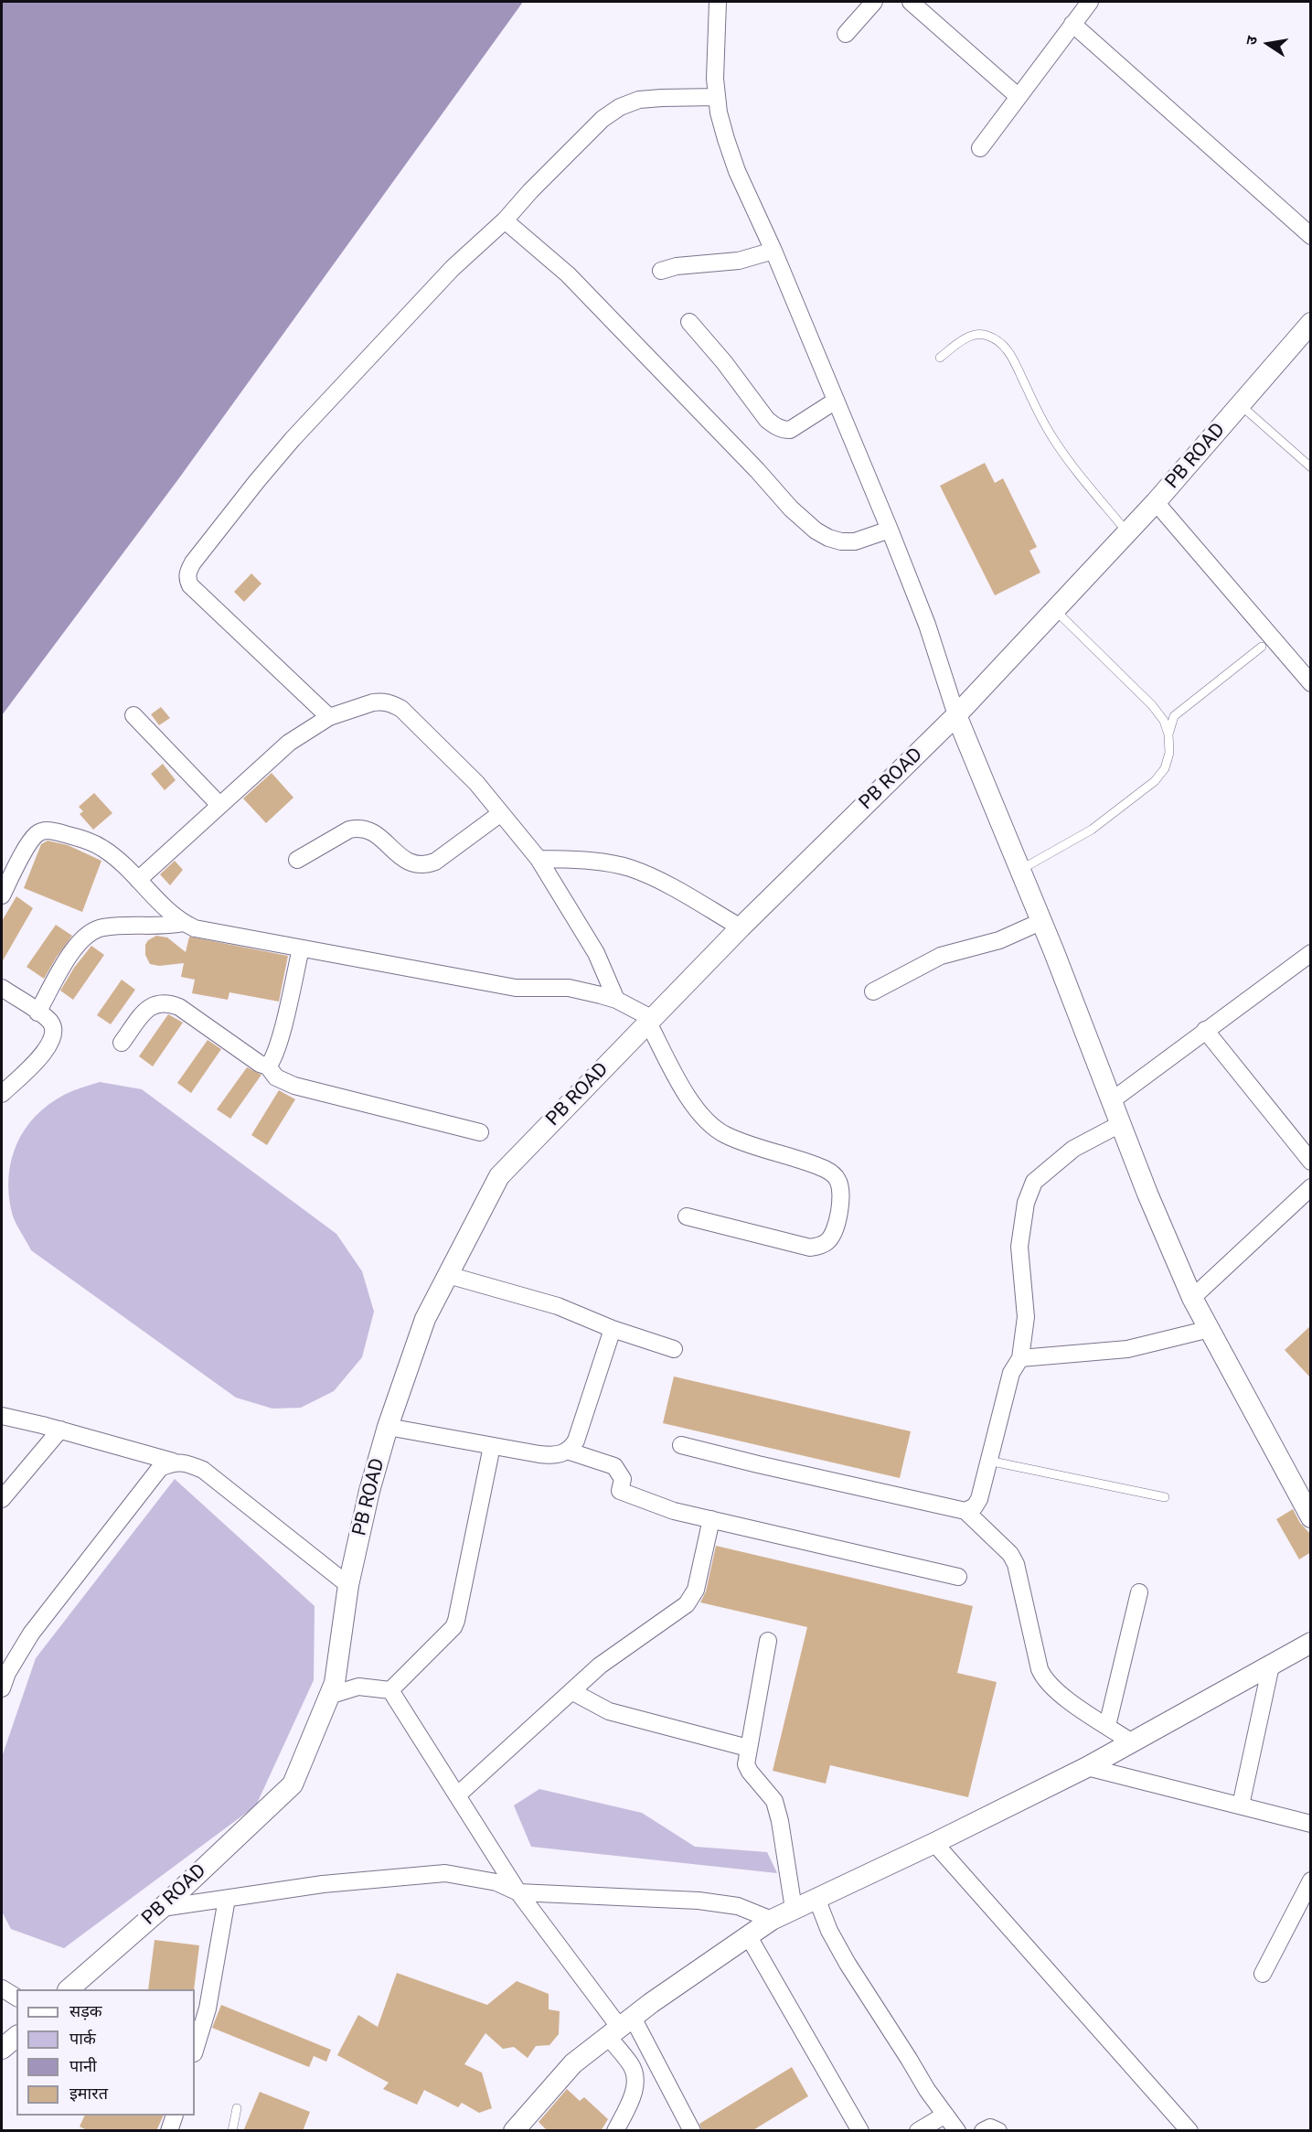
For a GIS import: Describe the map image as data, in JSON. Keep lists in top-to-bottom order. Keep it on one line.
{"streets":{"street":["PB ROAD"]},"legend":["सड़क","पार्क","पानी","इमारत"],"north":"left"}
